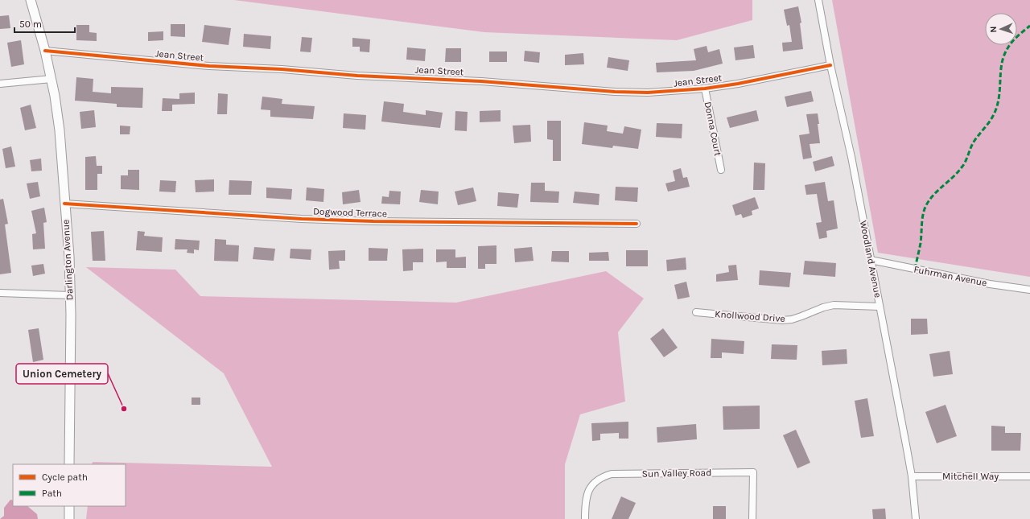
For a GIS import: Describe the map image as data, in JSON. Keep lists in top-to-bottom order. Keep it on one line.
{"streets":{"main road":["Darlington Avenue"],"street":["Jean Street","Donna Court","Dogwood Terrace","Woodland Avenue","Fuhrman Avenue","Knollwood Drive","Sun Valley Road","Mitchell Way"]},"crossings":[["Jean Street","Donna Court"],["Jean Street","Woodland Avenue"],["Jean Street","Darlington Avenue"],["Dogwood Terrace","Darlington Avenue"],["Woodland Avenue","Fuhrman Avenue"],["Woodland Avenue","Knollwood Drive"],["Woodland Avenue","Mitchell Way"]],"places":["Union Cemetery"],"legend":["Cycle path","Path"],"scale_bar":"50 m","north":"left"}
